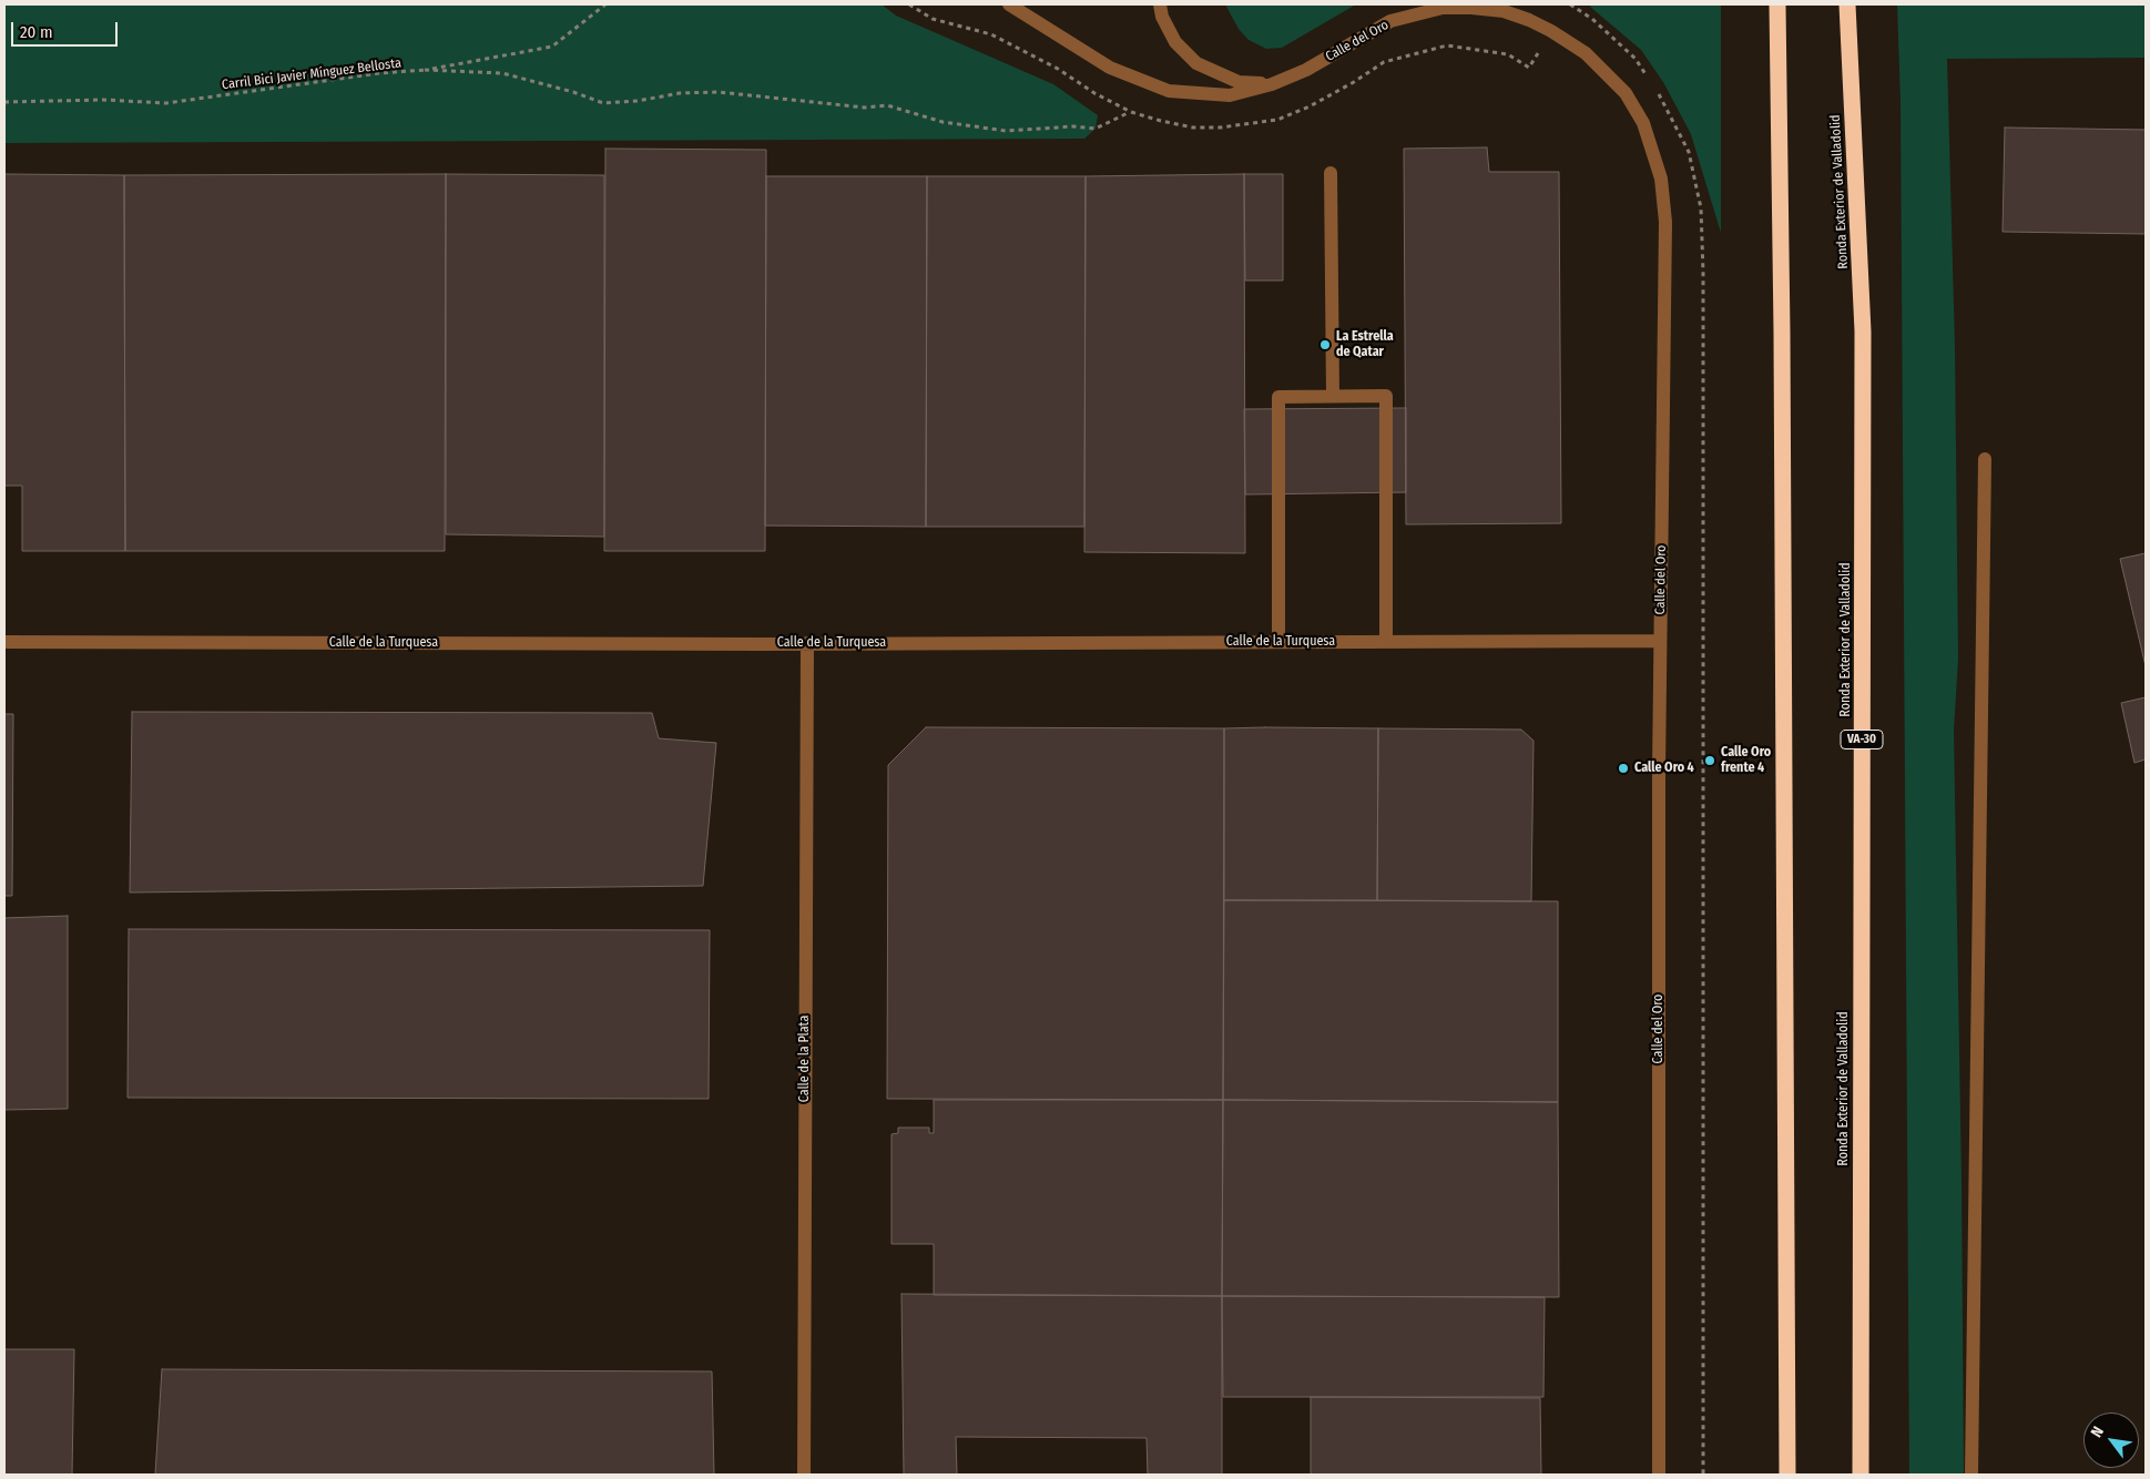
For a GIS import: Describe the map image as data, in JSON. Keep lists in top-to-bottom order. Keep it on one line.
{"streets":{"highway":["Ronda Exterior de Valladolid","VA-30"],"street":["Calle del Oro","Calle de la Turquesa","Calle de la Plata"],"path":["Carril Bici Javier Mínguez Bellosta"]},"crossings":[["Calle del Oro","Calle de la Turquesa"],["Calle de la Turquesa","Calle de la Plata"]],"places":["La Estrella de Qatar","Calle Oro frente 4","Calle Oro 4"],"scale_bar":"20 m","north":"top left"}
